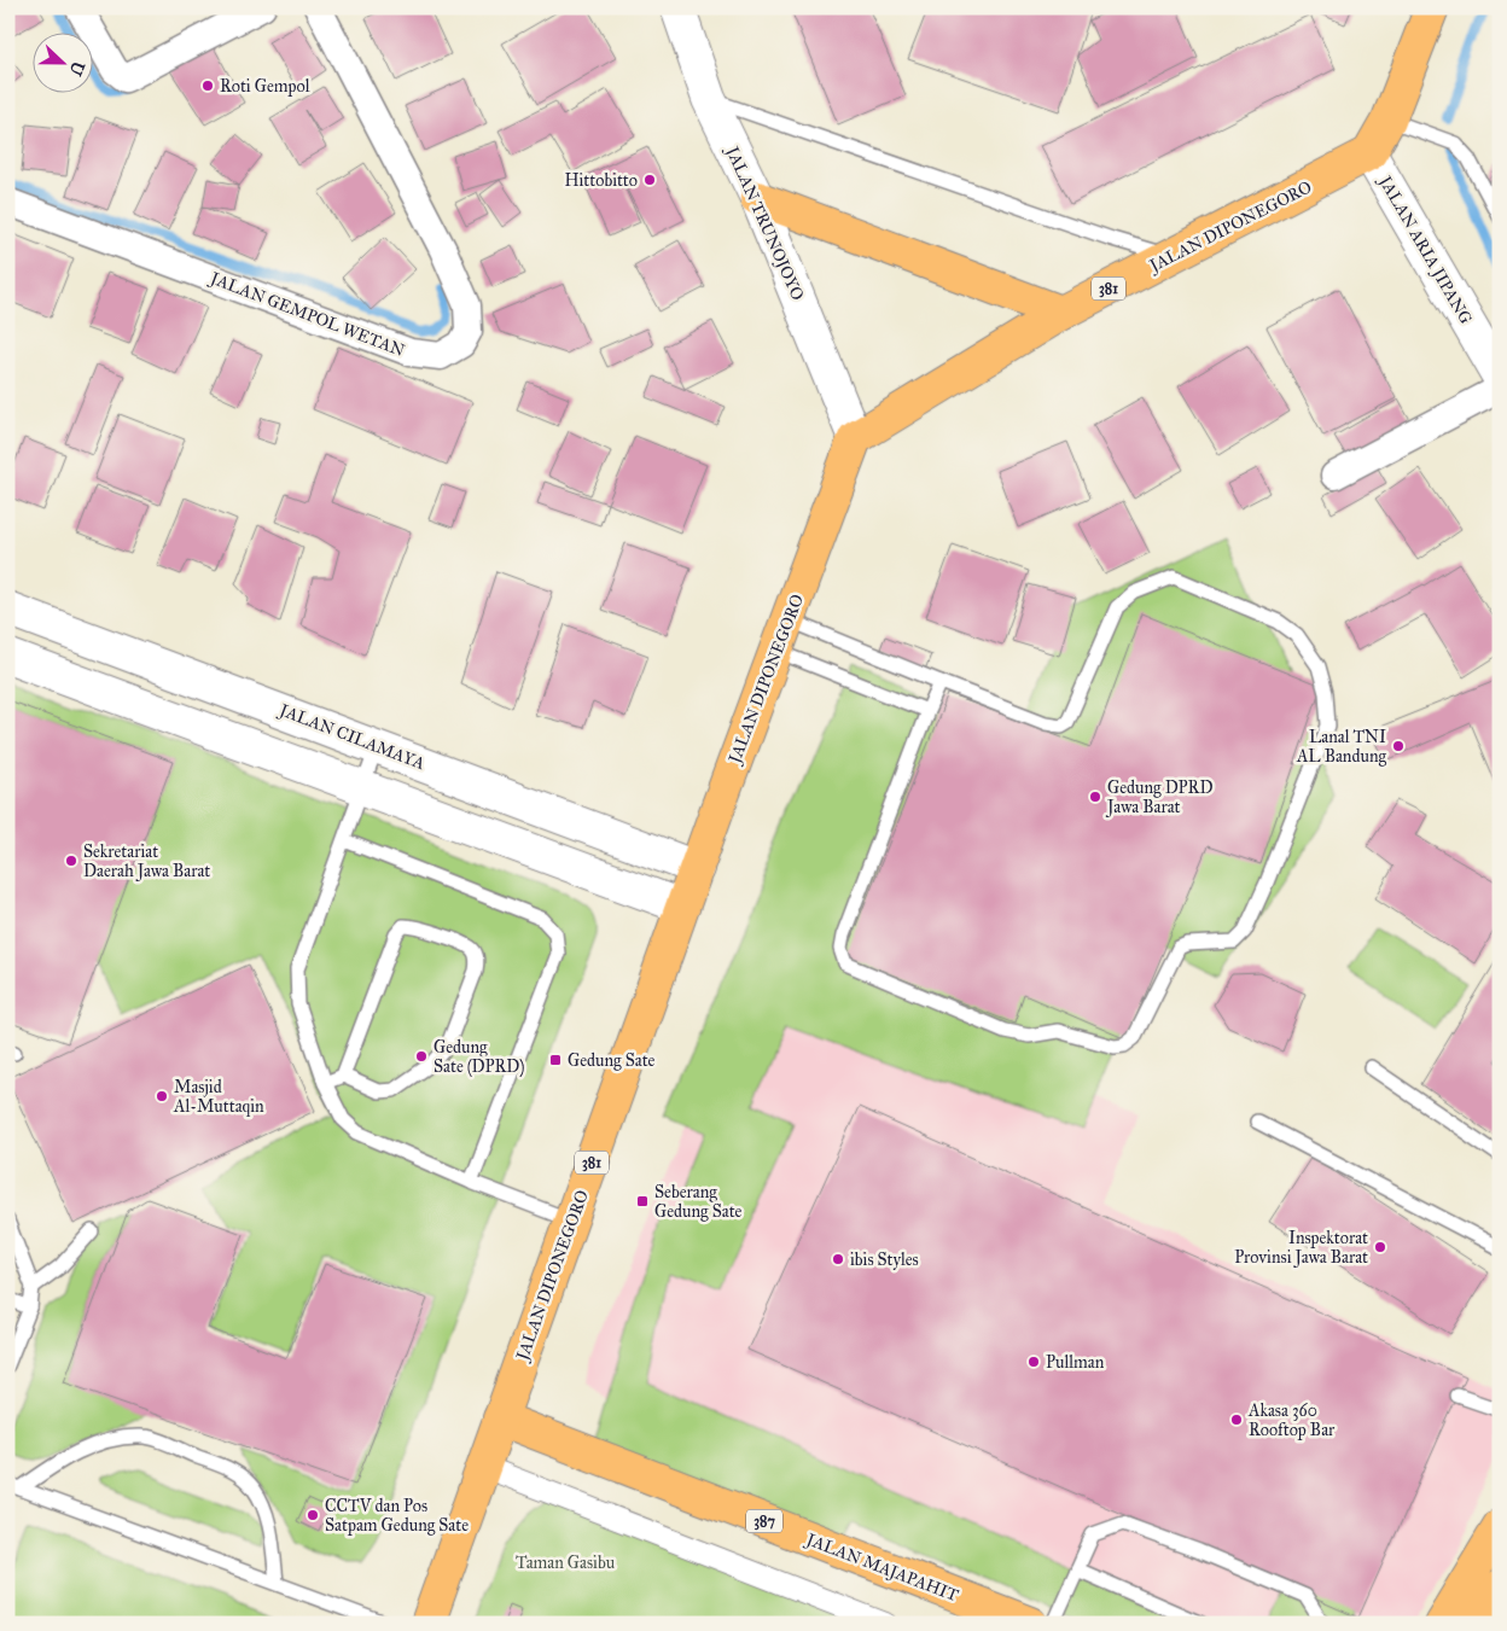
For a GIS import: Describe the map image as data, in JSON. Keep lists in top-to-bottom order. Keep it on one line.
{"streets":{"main road":["JALAN DIPONEGORO","381","387","JALAN MAJAPAHIT"],"street":["JALAN TRUNOJOYO","JALAN ARIA JIPANG","JALAN GEMPOL WETAN","JALAN CILAMAYA"]},"crossings":[["JALAN TRUNOJOYO","JALAN DIPONEGORO"],["JALAN DIPONEGORO","JALAN ARIA JIPANG"],["JALAN DIPONEGORO","JALAN CILAMAYA"],["JALAN DIPONEGORO","JALAN MAJAPAHIT"]],"parks":["Taman Gasibu"],"places":{"other":["Roti Gempol","Hittobitto","Lanal TNI AL Bandung","Gedung DPRD Jawa Barat","Sekretariat Daerah Jawa Barat","Gedung Sate (DPRD)","Masjid Al-Muttaqin","Inspektorat Provinsi Jawa Barat","ibis Styles","Pullman","Akasa 360 Rooftop Bar","CCTV dan Pos Satpam Gedung Sate"],"transit":["Gedung Sate","Seberang Gedung Sate"]},"north":"right"}
